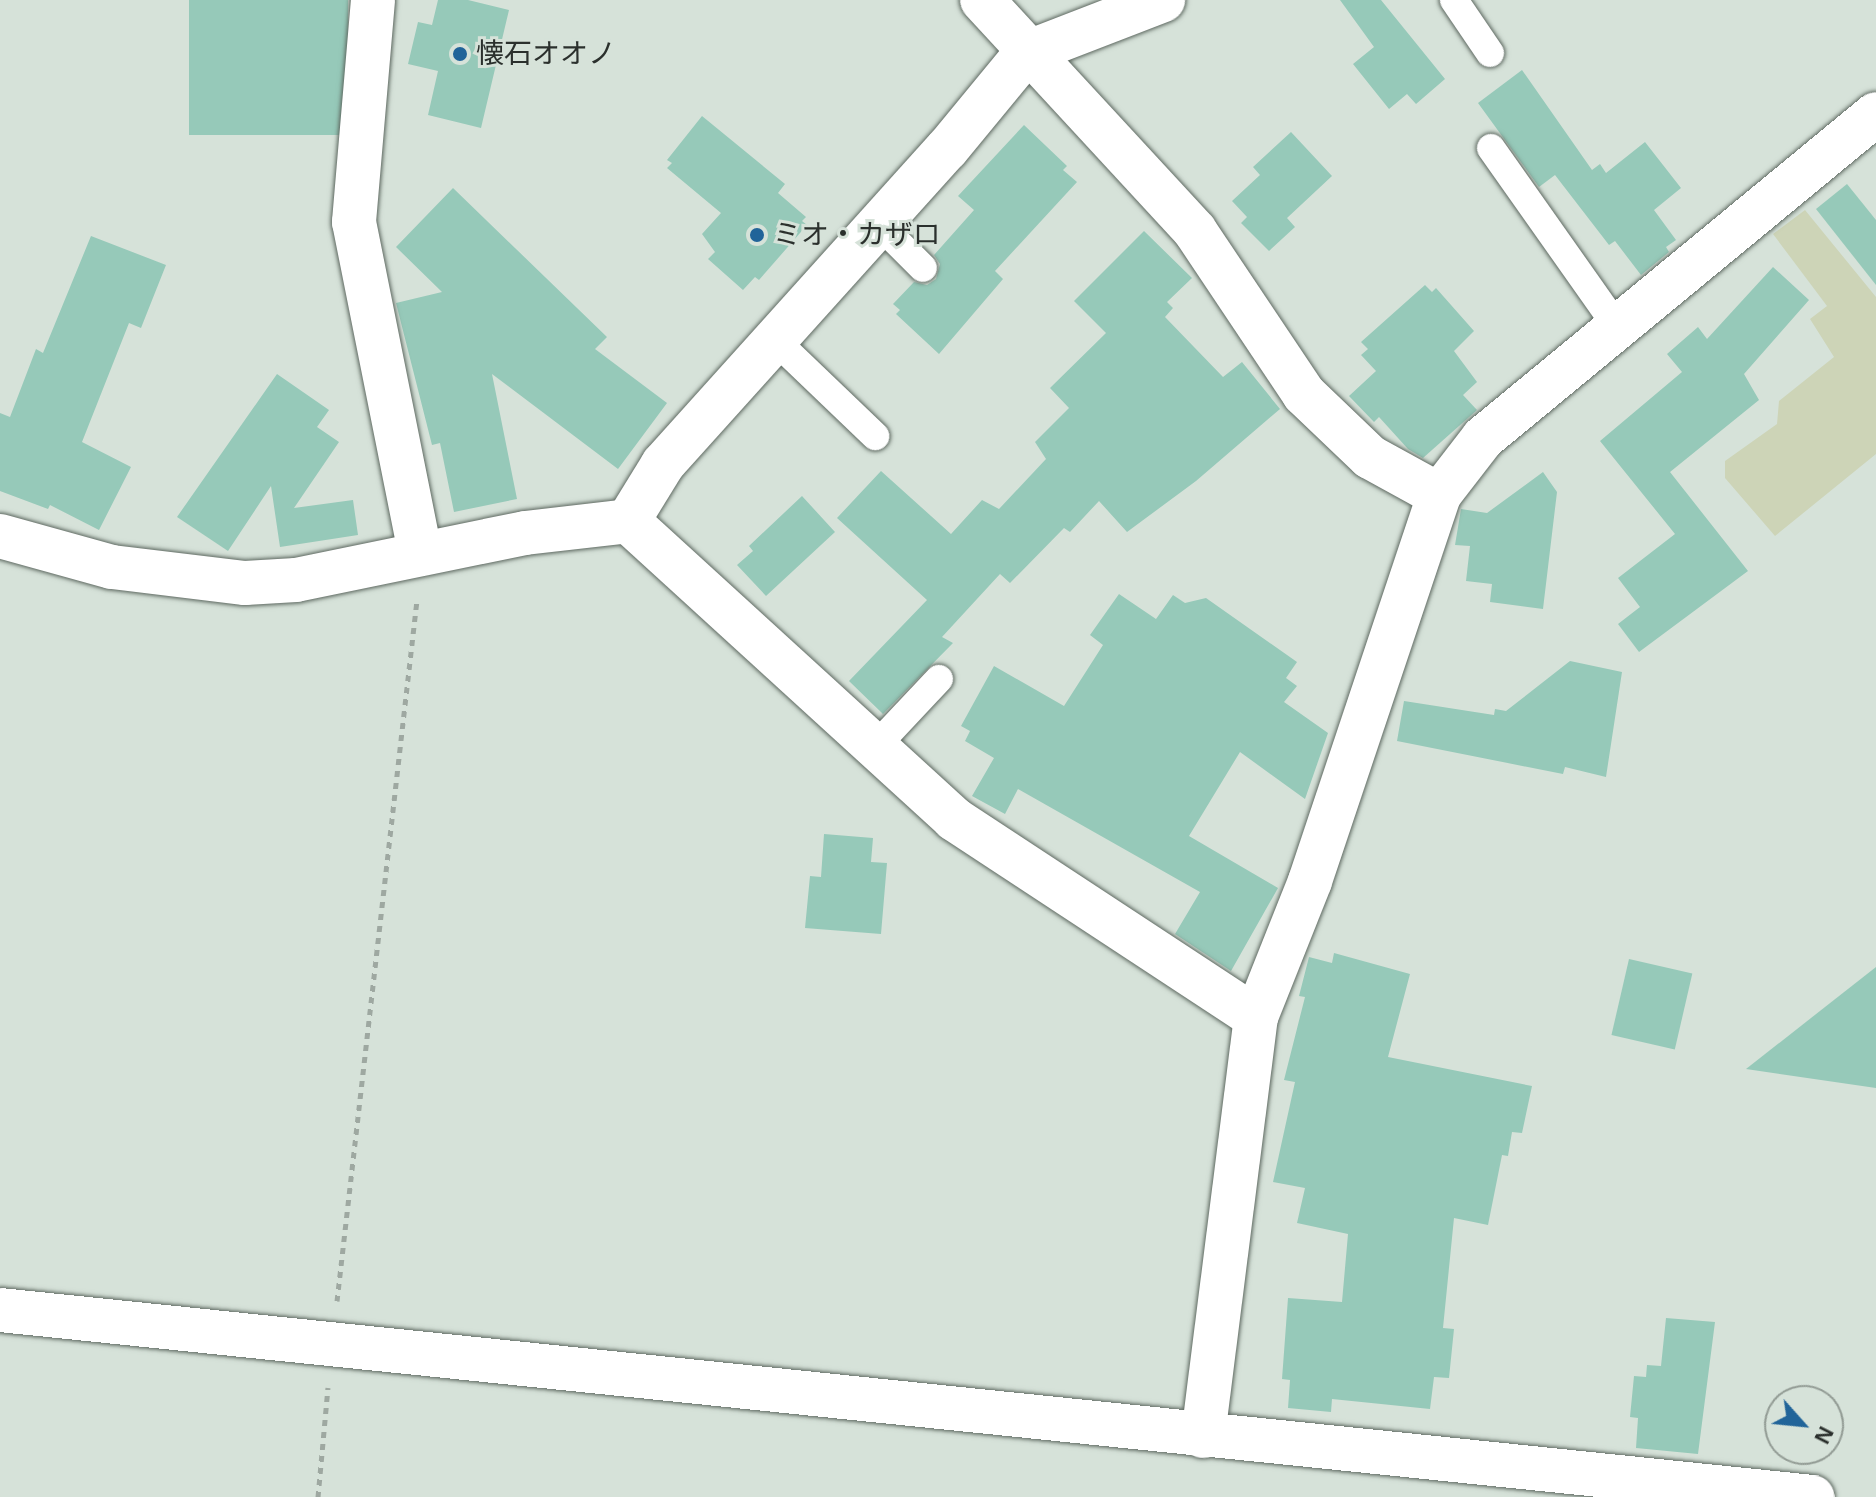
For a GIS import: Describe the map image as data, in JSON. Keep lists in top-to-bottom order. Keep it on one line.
{"places":["懐石オオノ","ミオ・カザロ"],"north":"bottom right"}
